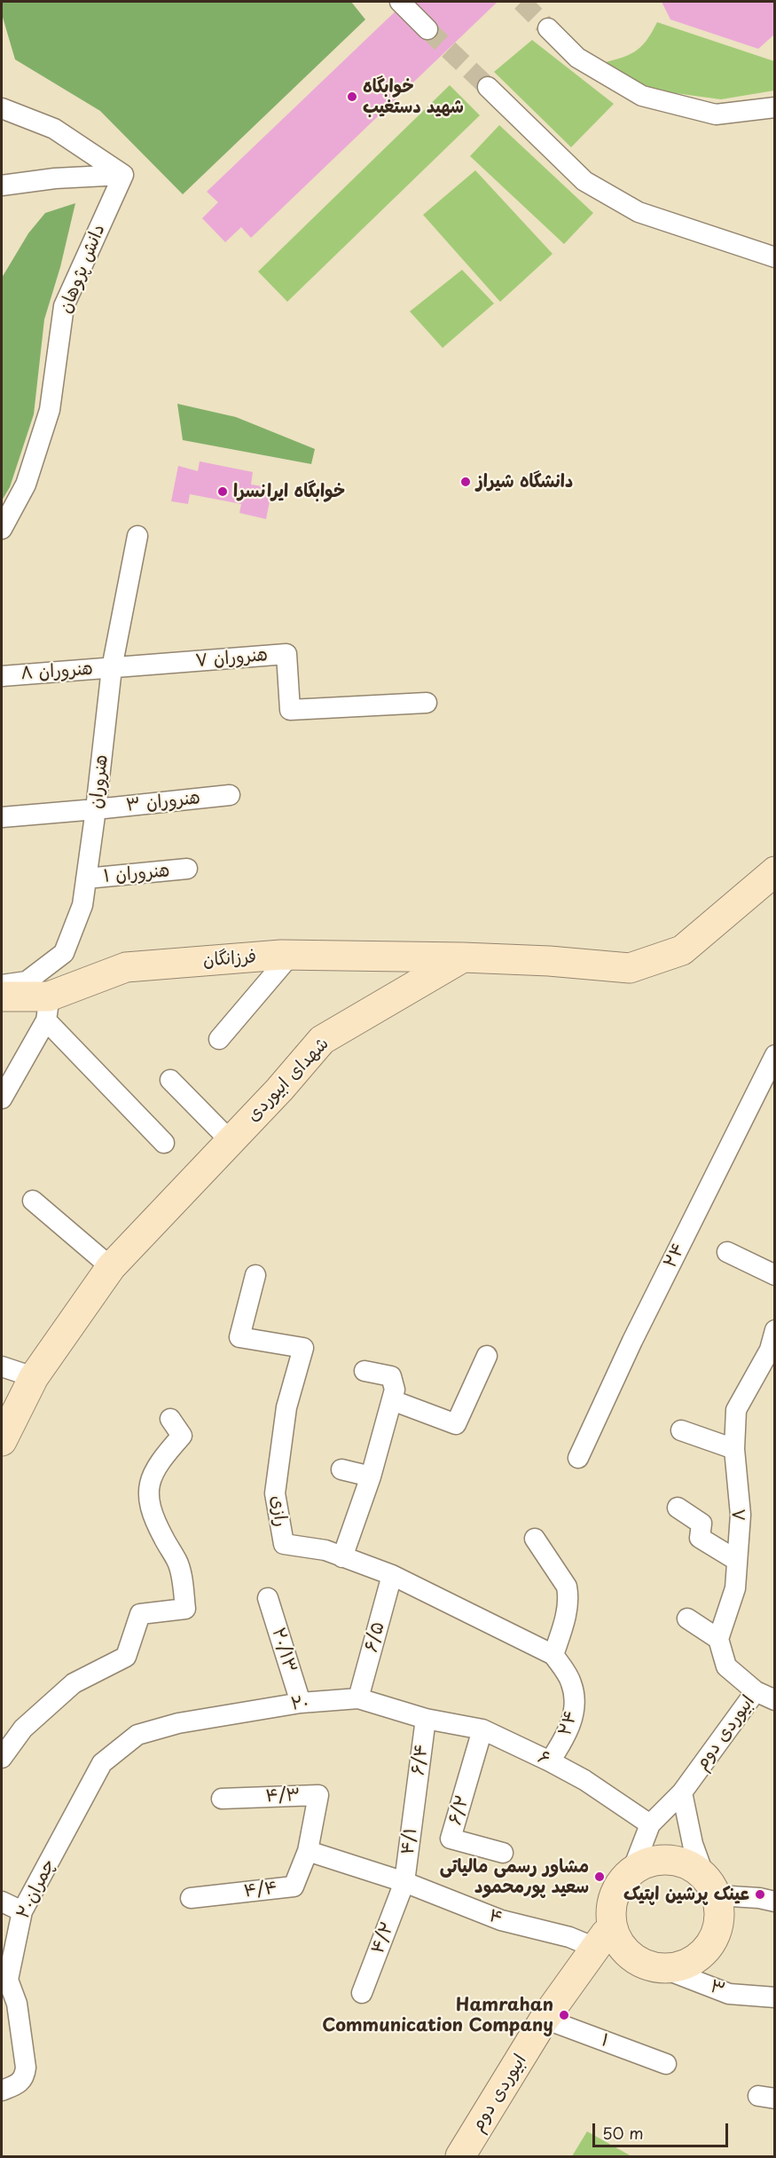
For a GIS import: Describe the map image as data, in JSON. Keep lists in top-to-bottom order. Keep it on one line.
{"streets":{"street":["دانش پژوهان","هنروران ۷","هنروران ۸","هنروران","هنروران ۳","هنروران ۱","فرزانگان","شهدای ابیوردی","۲۴","رازی","۸","۶/۵","۲۰/۱۳","۲۰","ابیوردی دوم","۶","۶/۴","۴/۳","۶/۲","۴/۱","چمران۲۰","۴/۴","۴","۴/۲","۳","۱"]},"crossings":[["هنروران ۷","هنروران ۸"],["هنروران ۷","هنروران"],["هنروران ۸","هنروران"],["هنروران","هنروران ۳"],["هنروران","هنروران ۱"],["فرزانگان","شهدای ابیوردی"],["۲۴","رازی"],["۲۴","۶"],["رازی","۶/۵"],["۶/۵","۲۰"],["۲۰/۱۳","۲۰"],["۲۰","۶"],["۲۰","۶/۴"],["۲۰","چمران۲۰"],["ابیوردی دوم","۶"],["ابیوردی دوم","۴"],["ابیوردی دوم","۳"],["ابیوردی دوم","۱"],["۶","۶/۴"],["۶","۶/۲"],["۶/۴","۴/۱"],["۴/۳","۴/۴"],["۴/۳","۴"],["۴/۱","۴"],["۴/۱","۴/۲"],["۴/۴","۴"],["۴","۴/۲"],["۴","۳"]],"places":["خوابگاه شهید دستغیب","دانشگاه شیراز","خوابگاه ایرانسرا","مشاور رسمی مالیاتی سعید پورمحمود","عینک پرشین اپتیک","Hamrahan Communication Company"],"scale_bar":"50 m"}
